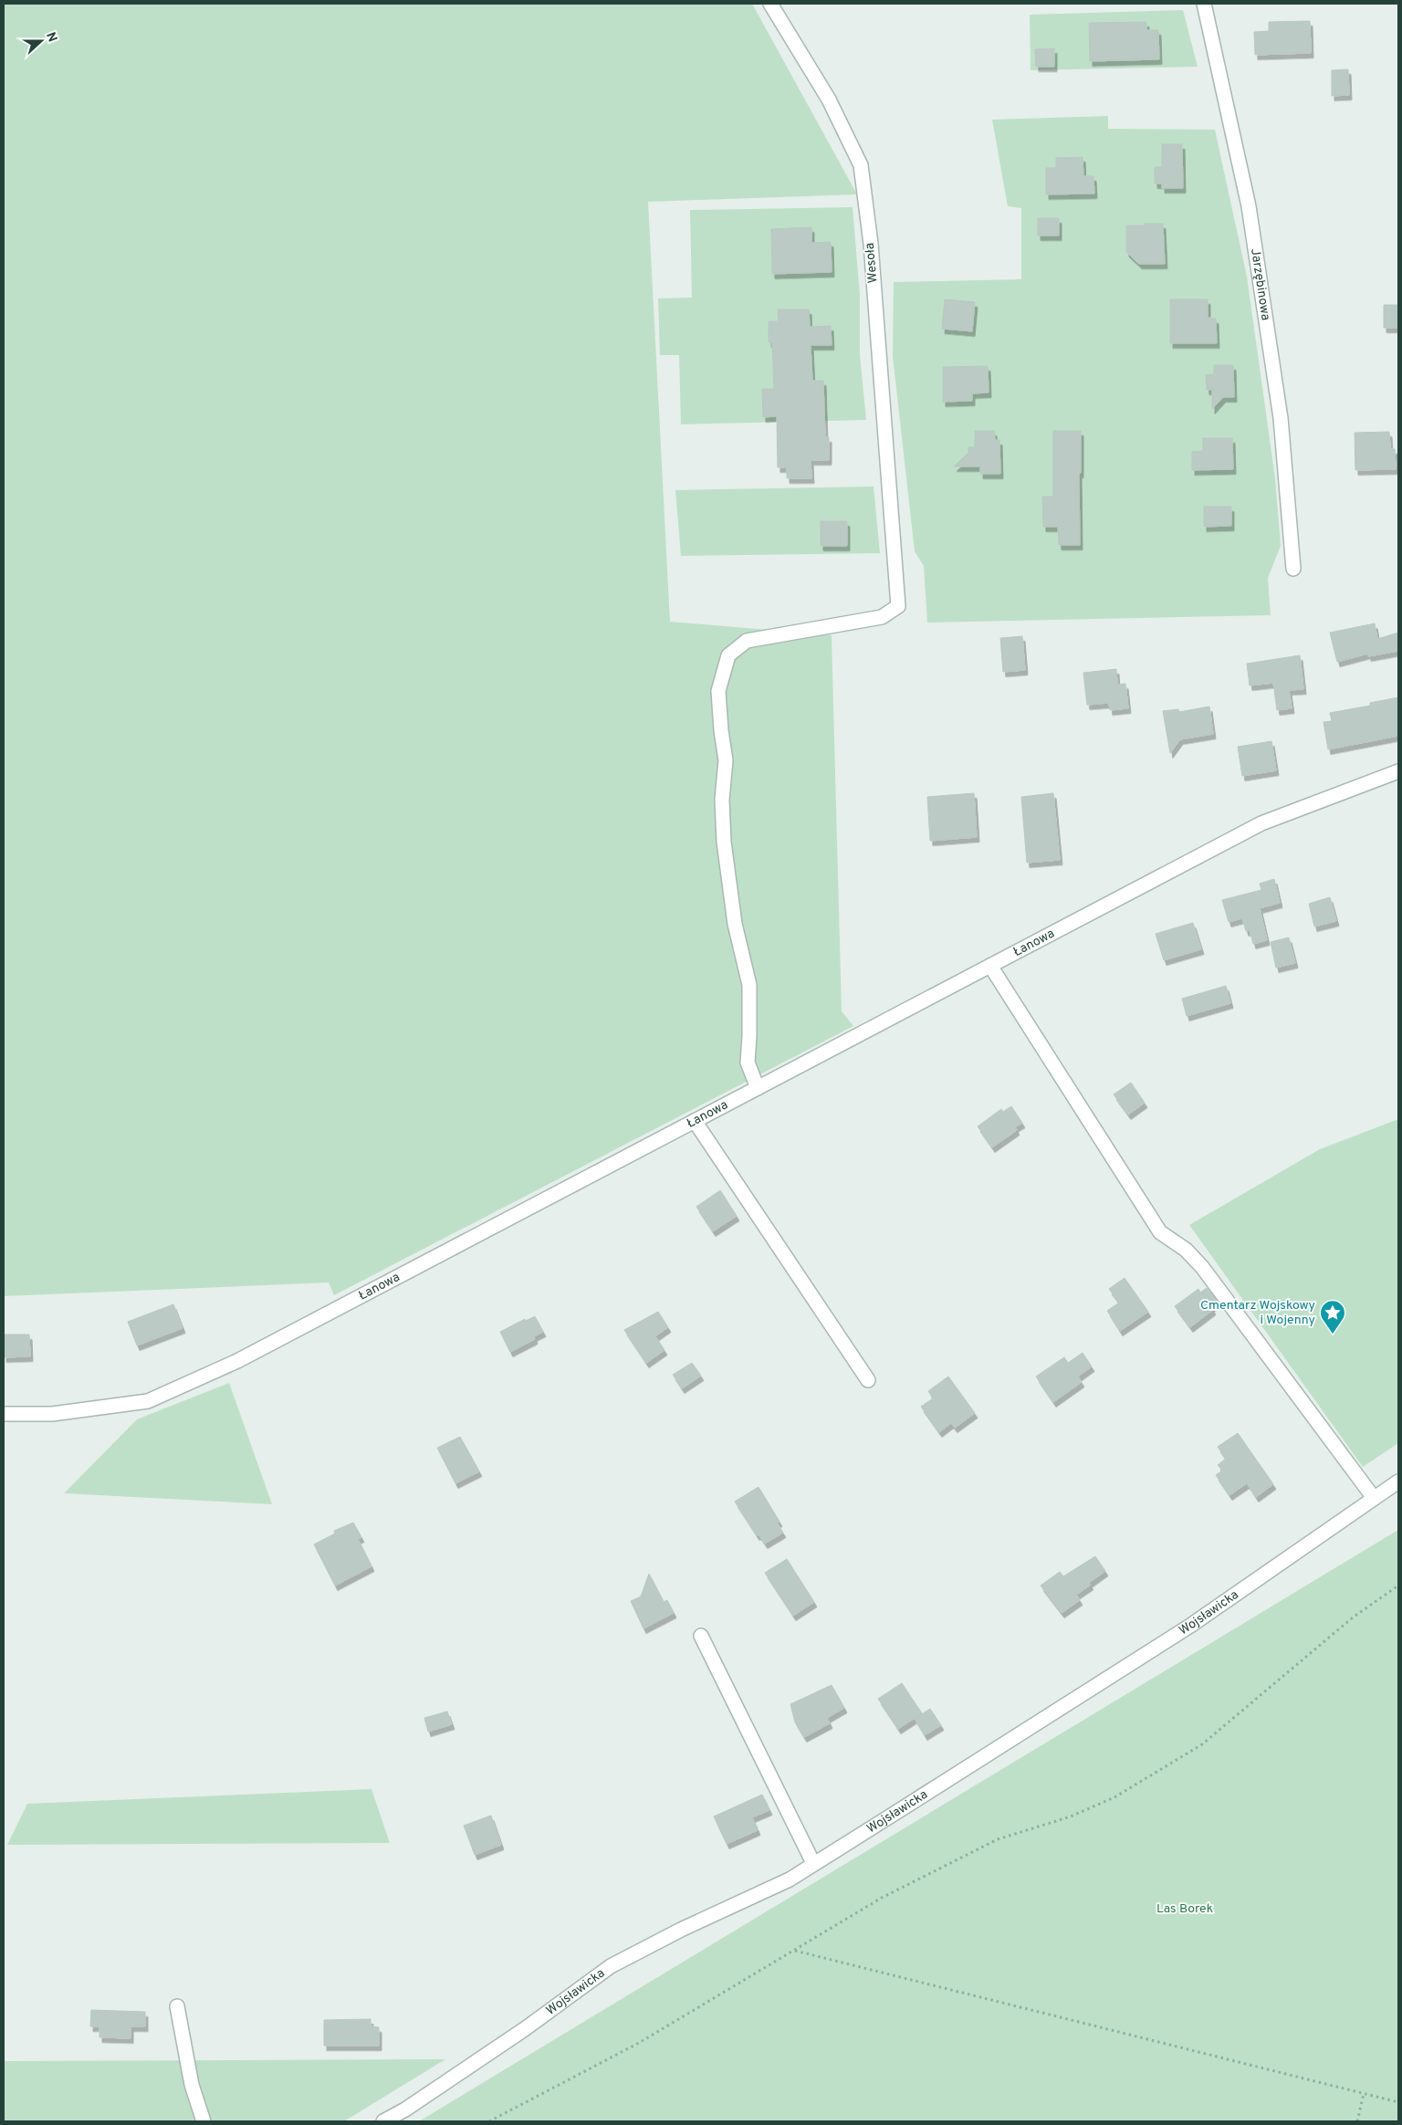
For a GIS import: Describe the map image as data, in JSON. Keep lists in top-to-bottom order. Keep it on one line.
{"streets":{"street":["Wesoła","Jarzębinowa","Łanowa","Wojsławicka"]},"crossings":[["Wesoła","Łanowa"]],"parks":["Las Borek"],"places":{"place":["Cmentarz Wojskowy i Wojenny"]},"north":"right"}
